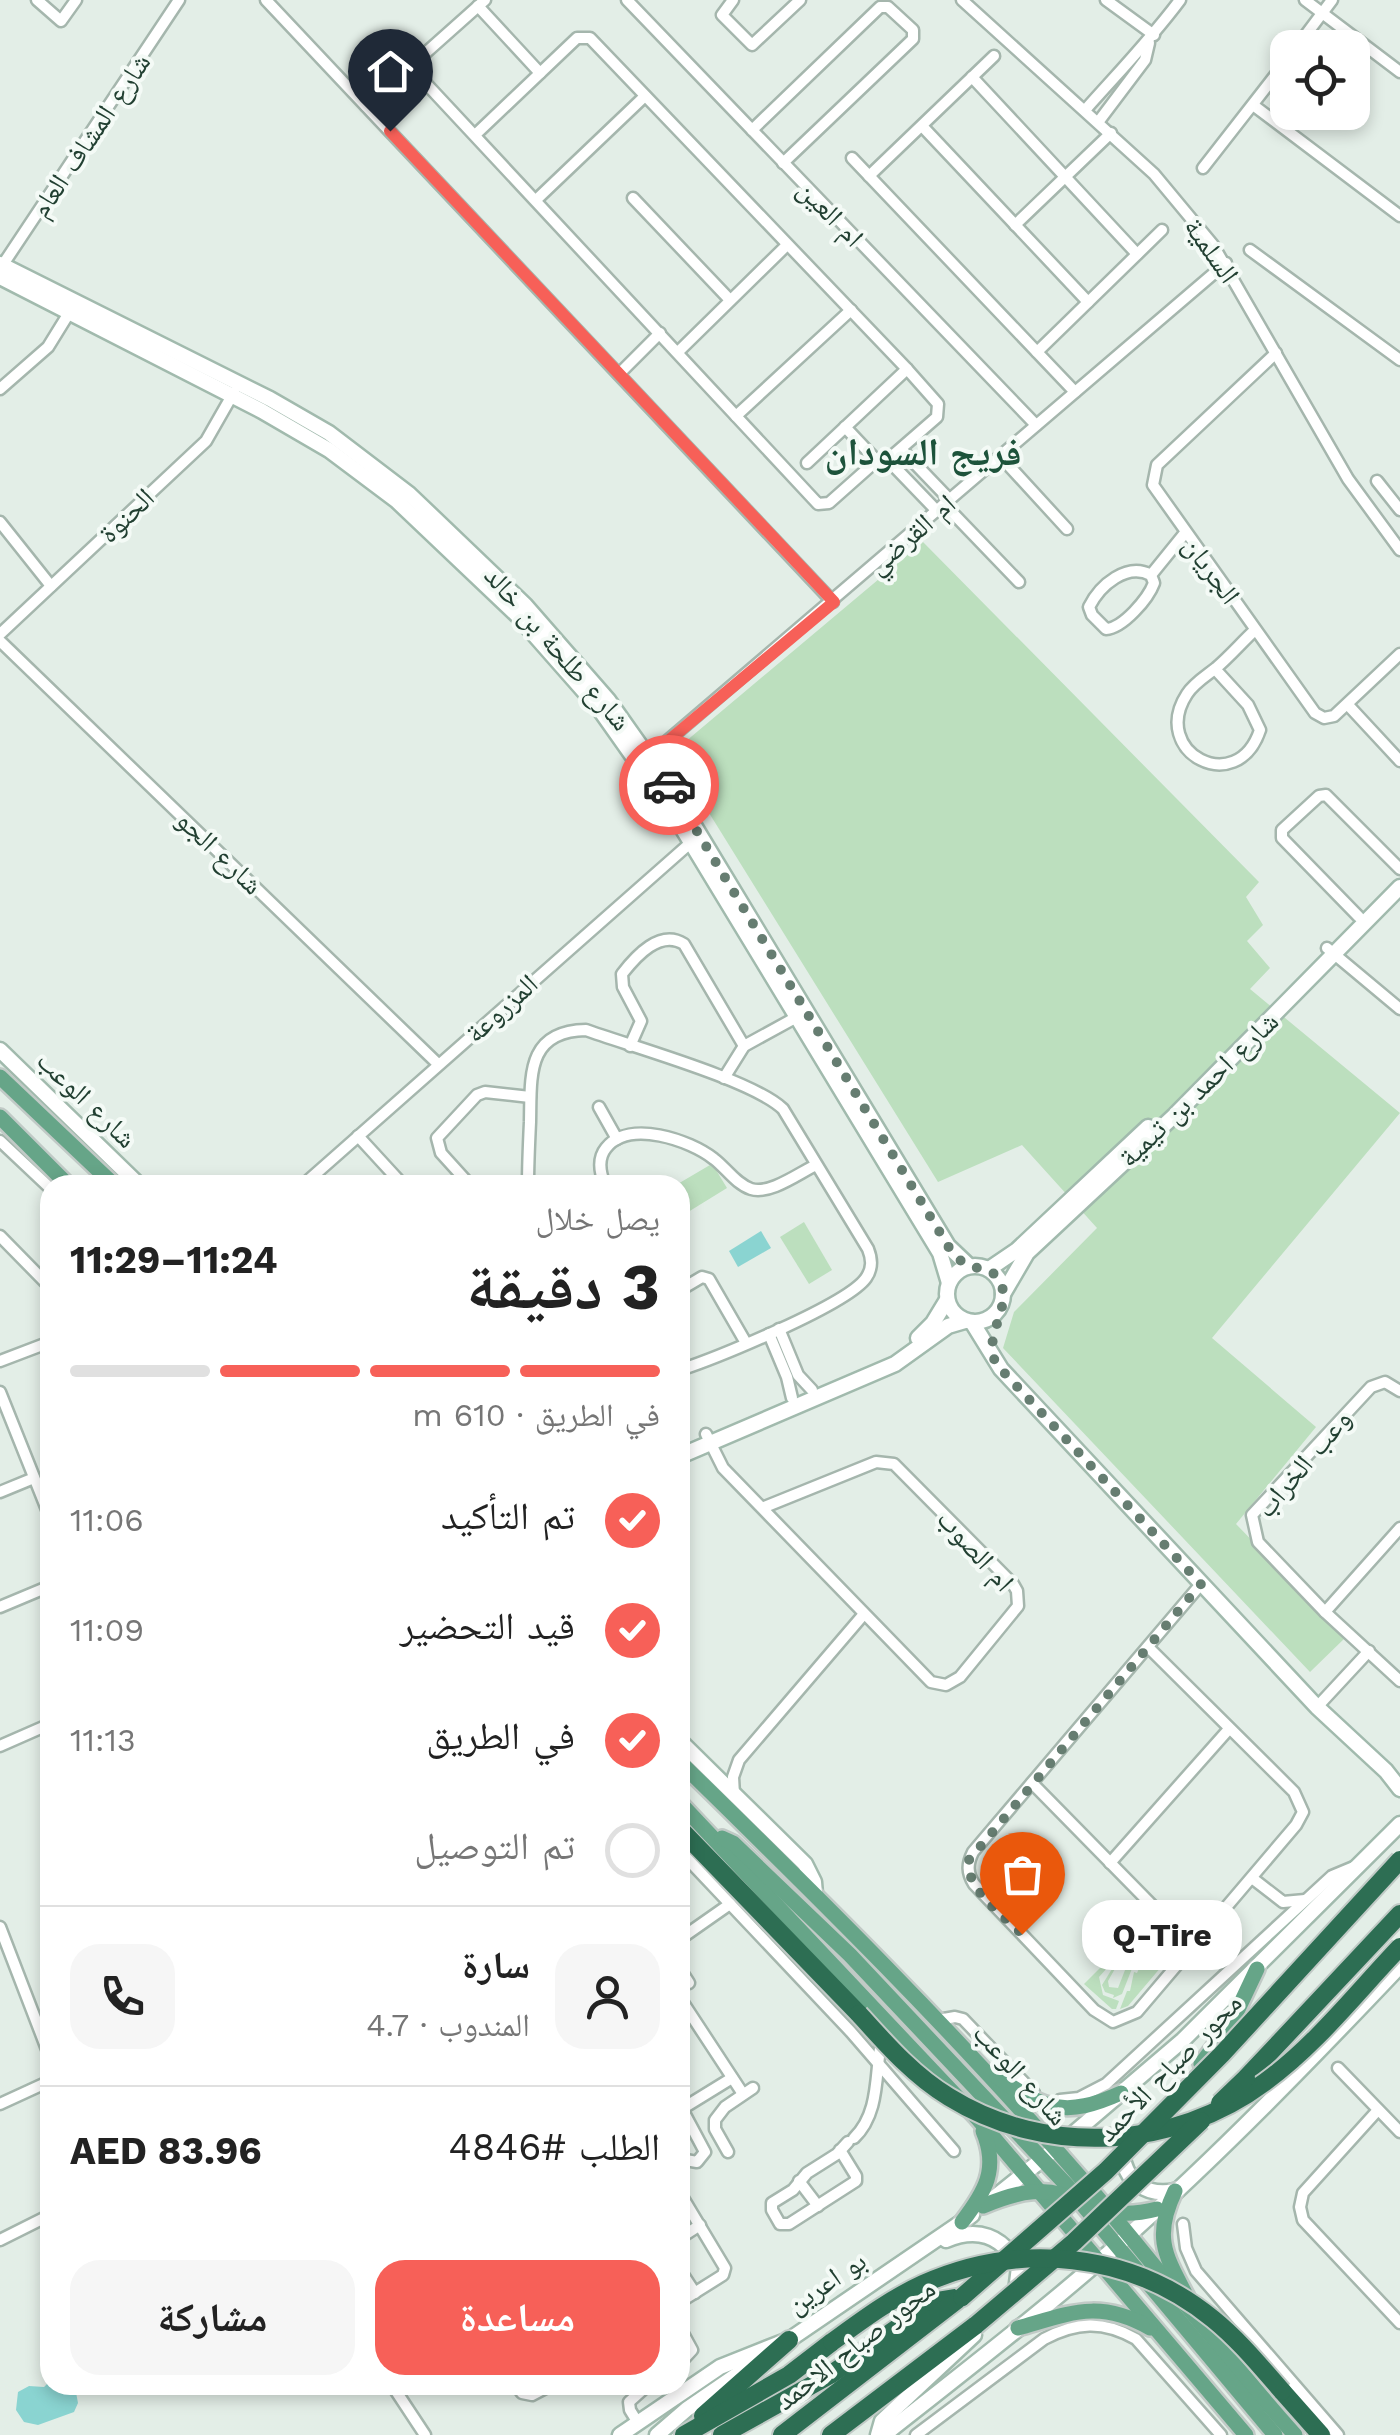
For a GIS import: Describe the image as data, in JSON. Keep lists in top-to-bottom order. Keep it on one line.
{"streets":{"highway":["محور صباح الأحمد","محور صباح الاحمد"],"main road":["شارع الوعب"],"street":["شارع المشاف العام","ام العين","السلمية","الحنوة","ام القرضي","الجريان","شارع طلحة بن خالد","شارع الجو","المزروعة","شارع احمد بن تيمية","وعب الخراب","ام الصوب","بو اعرين"]},"crossings":[["شارع المشاف العام","شارع طلحة بن خالد"],["ام العين","ام القرضي"],["السلمية","ام القرضي"],["السلمية","الجريان"],["الحنوة","شارع طلحة بن خالد"],["الحنوة","شارع الجو"],["ام القرضي","شارع طلحة بن خالد"],["شارع طلحة بن خالد","المزروعة"],["شارع طلحة بن خالد","شارع احمد بن تيمية"],["شارع الجو","المزروعة"],["شارع الوعب","محور صباح الأحمد"],["محور صباح الأحمد","بو اعرين"],["محور صباح الأحمد","محور صباح الاحمد"]],"districts":["فريج السودان"],"places":["Q-Tire"],"page":{"heading":["3 دقيقة","يصل خلال","11:24–11:29"],"panel":["سارة","المندوب · 4.7","الطلب #4846","AED 83.96"],"bar":"في الطريق · 610 m","list":[["تم التأكيد","11:06"],["قيد التحضير","11:09"],["في الطريق","11:13"],"تم التوصيل"],"bubble":"Q-Tire","buttons":["مساعدة","مشاركة"]}}
